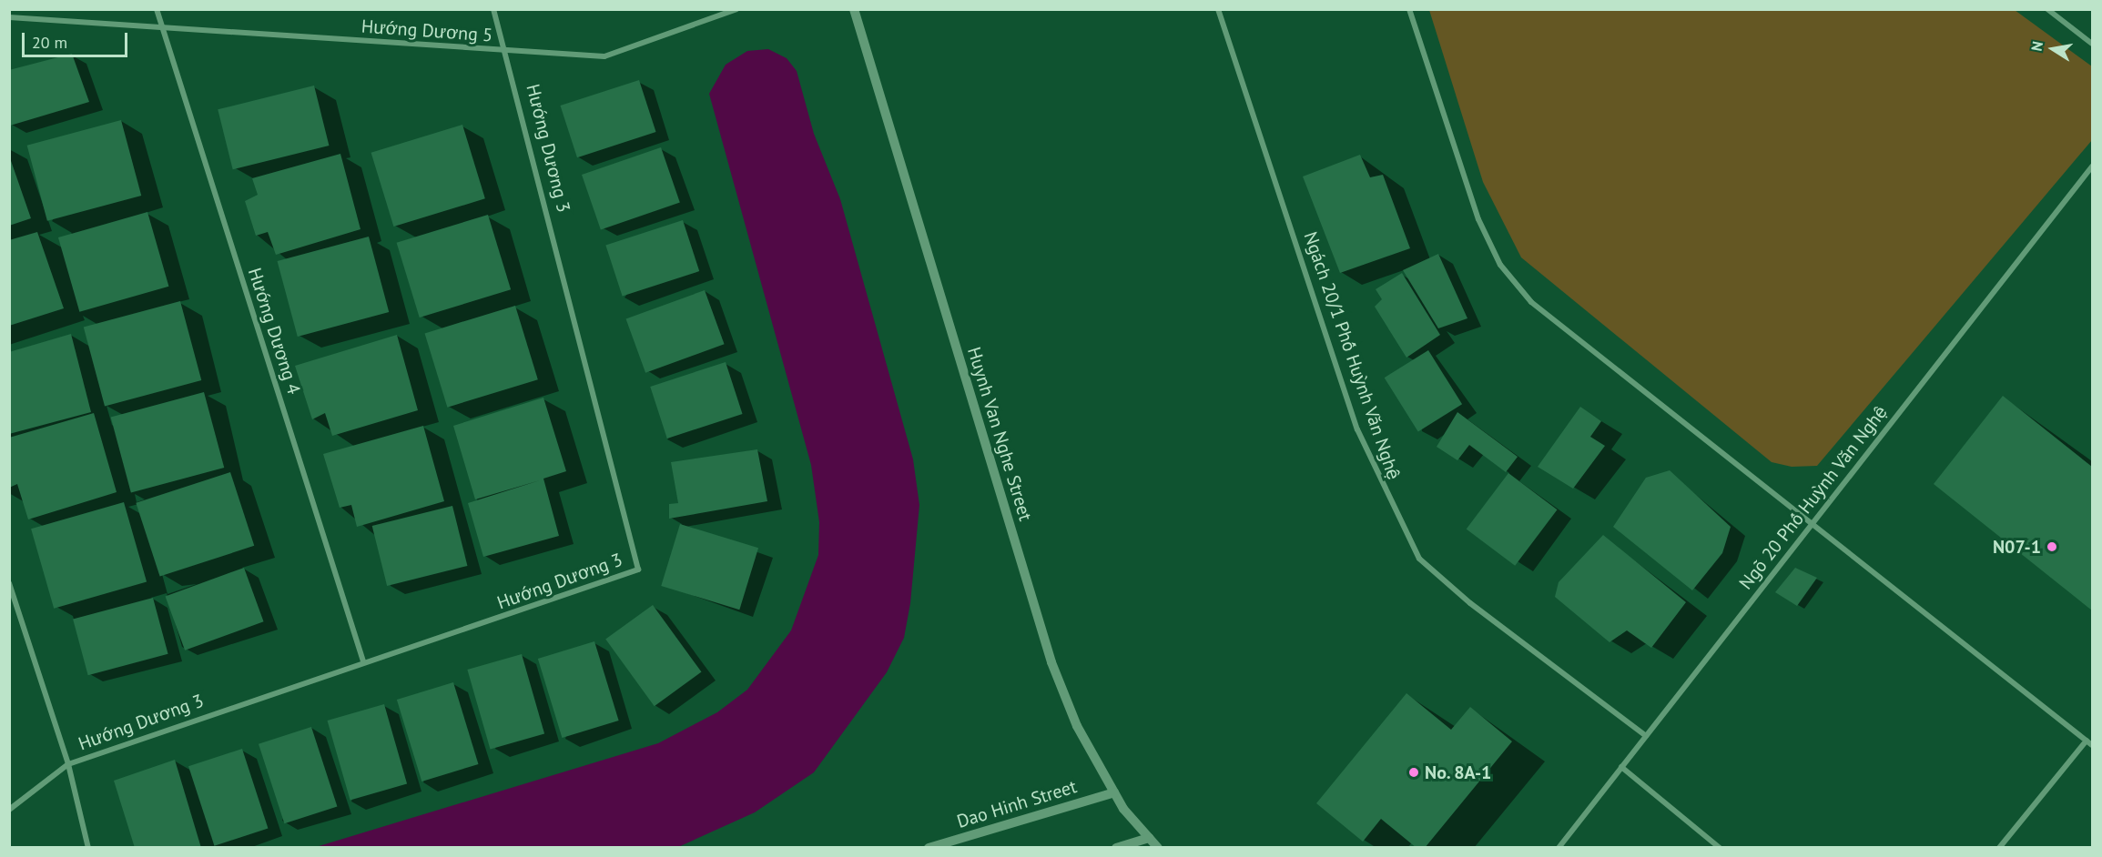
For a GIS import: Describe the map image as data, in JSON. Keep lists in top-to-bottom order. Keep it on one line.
{"streets":{"street":["Hướng Dương 5","Hướng Dương 3","Hướng Dương 4","Ngách 20/1 Phố Huỳnh Văn Nghệ","Huynh Van Nghe Street","Ngõ 20 Phố Huỳnh Văn Nghệ","Dao Hinh Street"]},"crossings":[["Hướng Dương 5","Hướng Dương 3"],["Hướng Dương 5","Hướng Dương 4"],["Hướng Dương 3","Hướng Dương 4"],["Ngách 20/1 Phố Huỳnh Văn Nghệ","Ngõ 20 Phố Huỳnh Văn Nghệ"],["Huynh Van Nghe Street","Dao Hinh Street"]],"places":["N07-1","No. 8A-1"],"scale_bar":"20 m","north":"left"}
